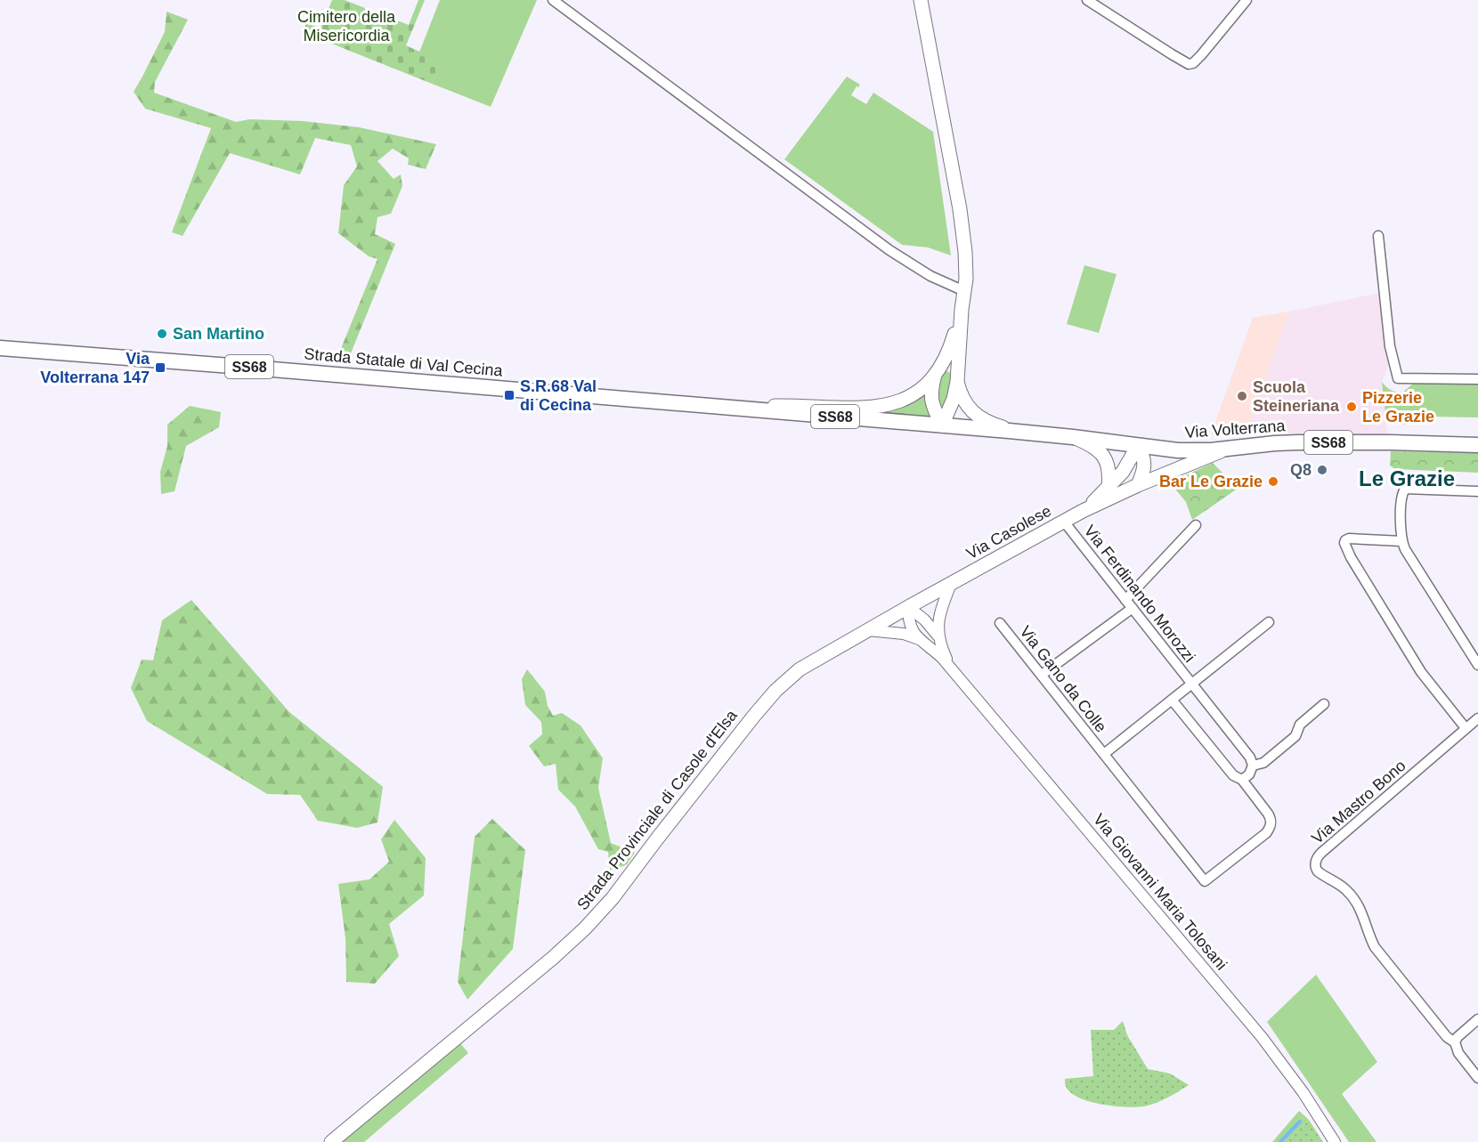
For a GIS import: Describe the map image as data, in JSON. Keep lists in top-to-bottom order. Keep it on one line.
{"streets":{"main road":["Strada Statale di Val Cecina","SS68","Via Volterrana","Via Casolese","Strada Provinciale di Casole d'Elsa"],"street":["Via Ferdinando Morozzi","Via Gano da Colle","Via Mastro Bono","Via Giovanni Maria Tolosani"]},"crossings":[["Strada Statale di Val Cecina","Via Volterrana"],["Via Volterrana","Via Casolese"],["Via Casolese","Via Ferdinando Morozzi"],["Via Casolese","Strada Provinciale di Casole d'Elsa"],["Via Casolese","Via Giovanni Maria Tolosani"],["Via Ferdinando Morozzi","Via Gano da Colle"],["Strada Provinciale di Casole d'Elsa","Via Giovanni Maria Tolosani"]],"districts":["Le Grazie"],"parks":["Cimitero della Misericordia"],"places":{"other":["San Martino","Scuola Steineriana","Pizzerie Le Grazie","Q8","Bar Le Grazie"],"transit":["Via Volterrana 147","S.R.68 Val di Cecina"]}}
